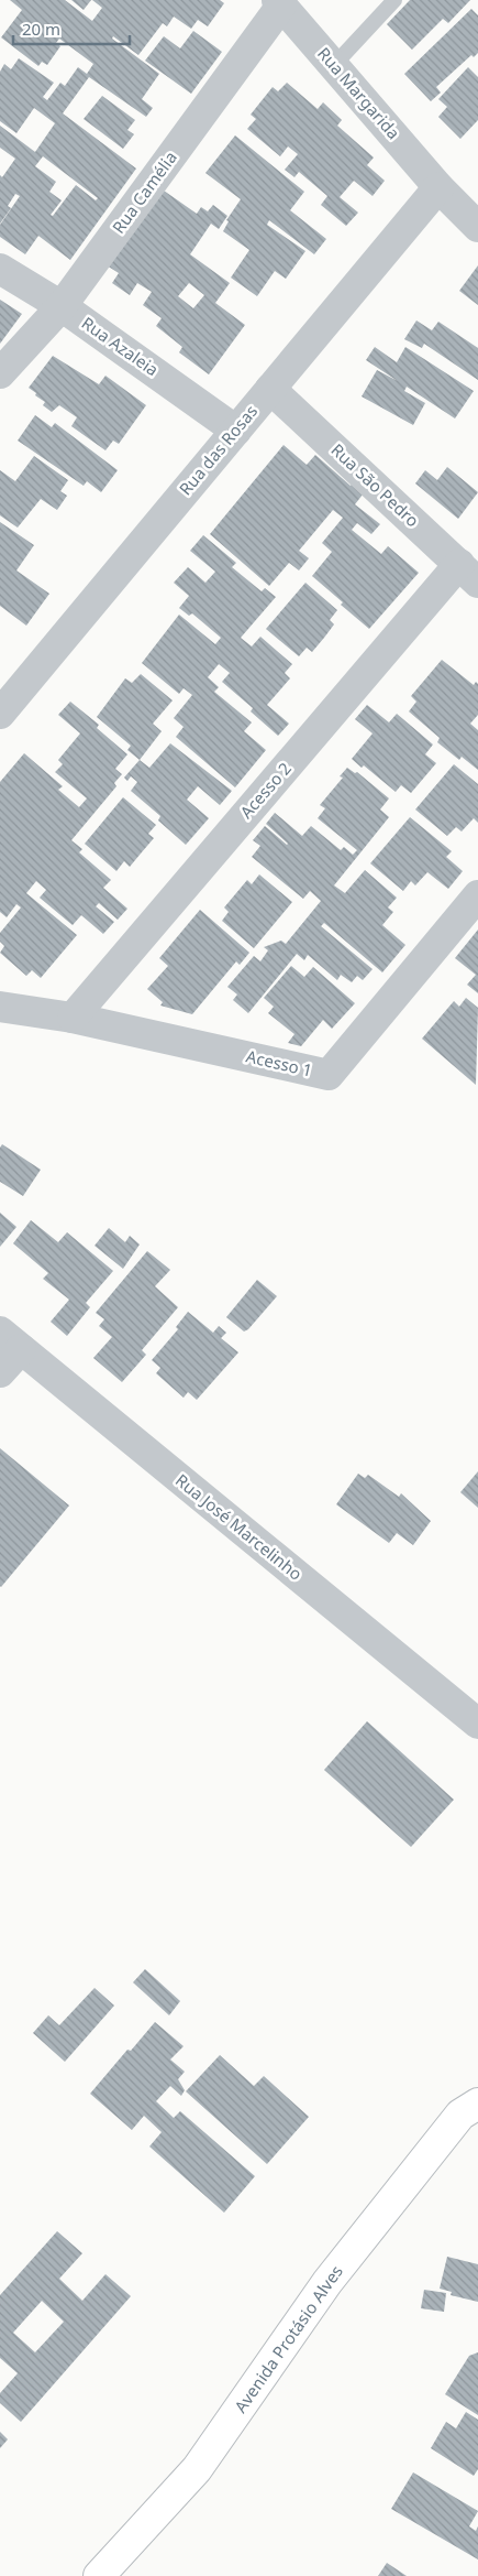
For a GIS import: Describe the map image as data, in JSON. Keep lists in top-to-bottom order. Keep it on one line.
{"streets":{"main road":["Avenida Protásio Alves"],"street":["Rua Margarida","Rua Camélia","Rua Azaleia","Rua das Rosas","Rua São Pedro","Acesso 2","Acesso 1","Rua José Marcelinho"]},"crossings":[["Rua Margarida","Rua Camélia"],["Rua Margarida","Rua das Rosas"],["Rua Camélia","Rua Azaleia"],["Rua Azaleia","Rua das Rosas"],["Rua das Rosas","Rua São Pedro"],["Rua São Pedro","Acesso 2"],["Acesso 2","Acesso 1"]],"scale_bar":"20 m"}
